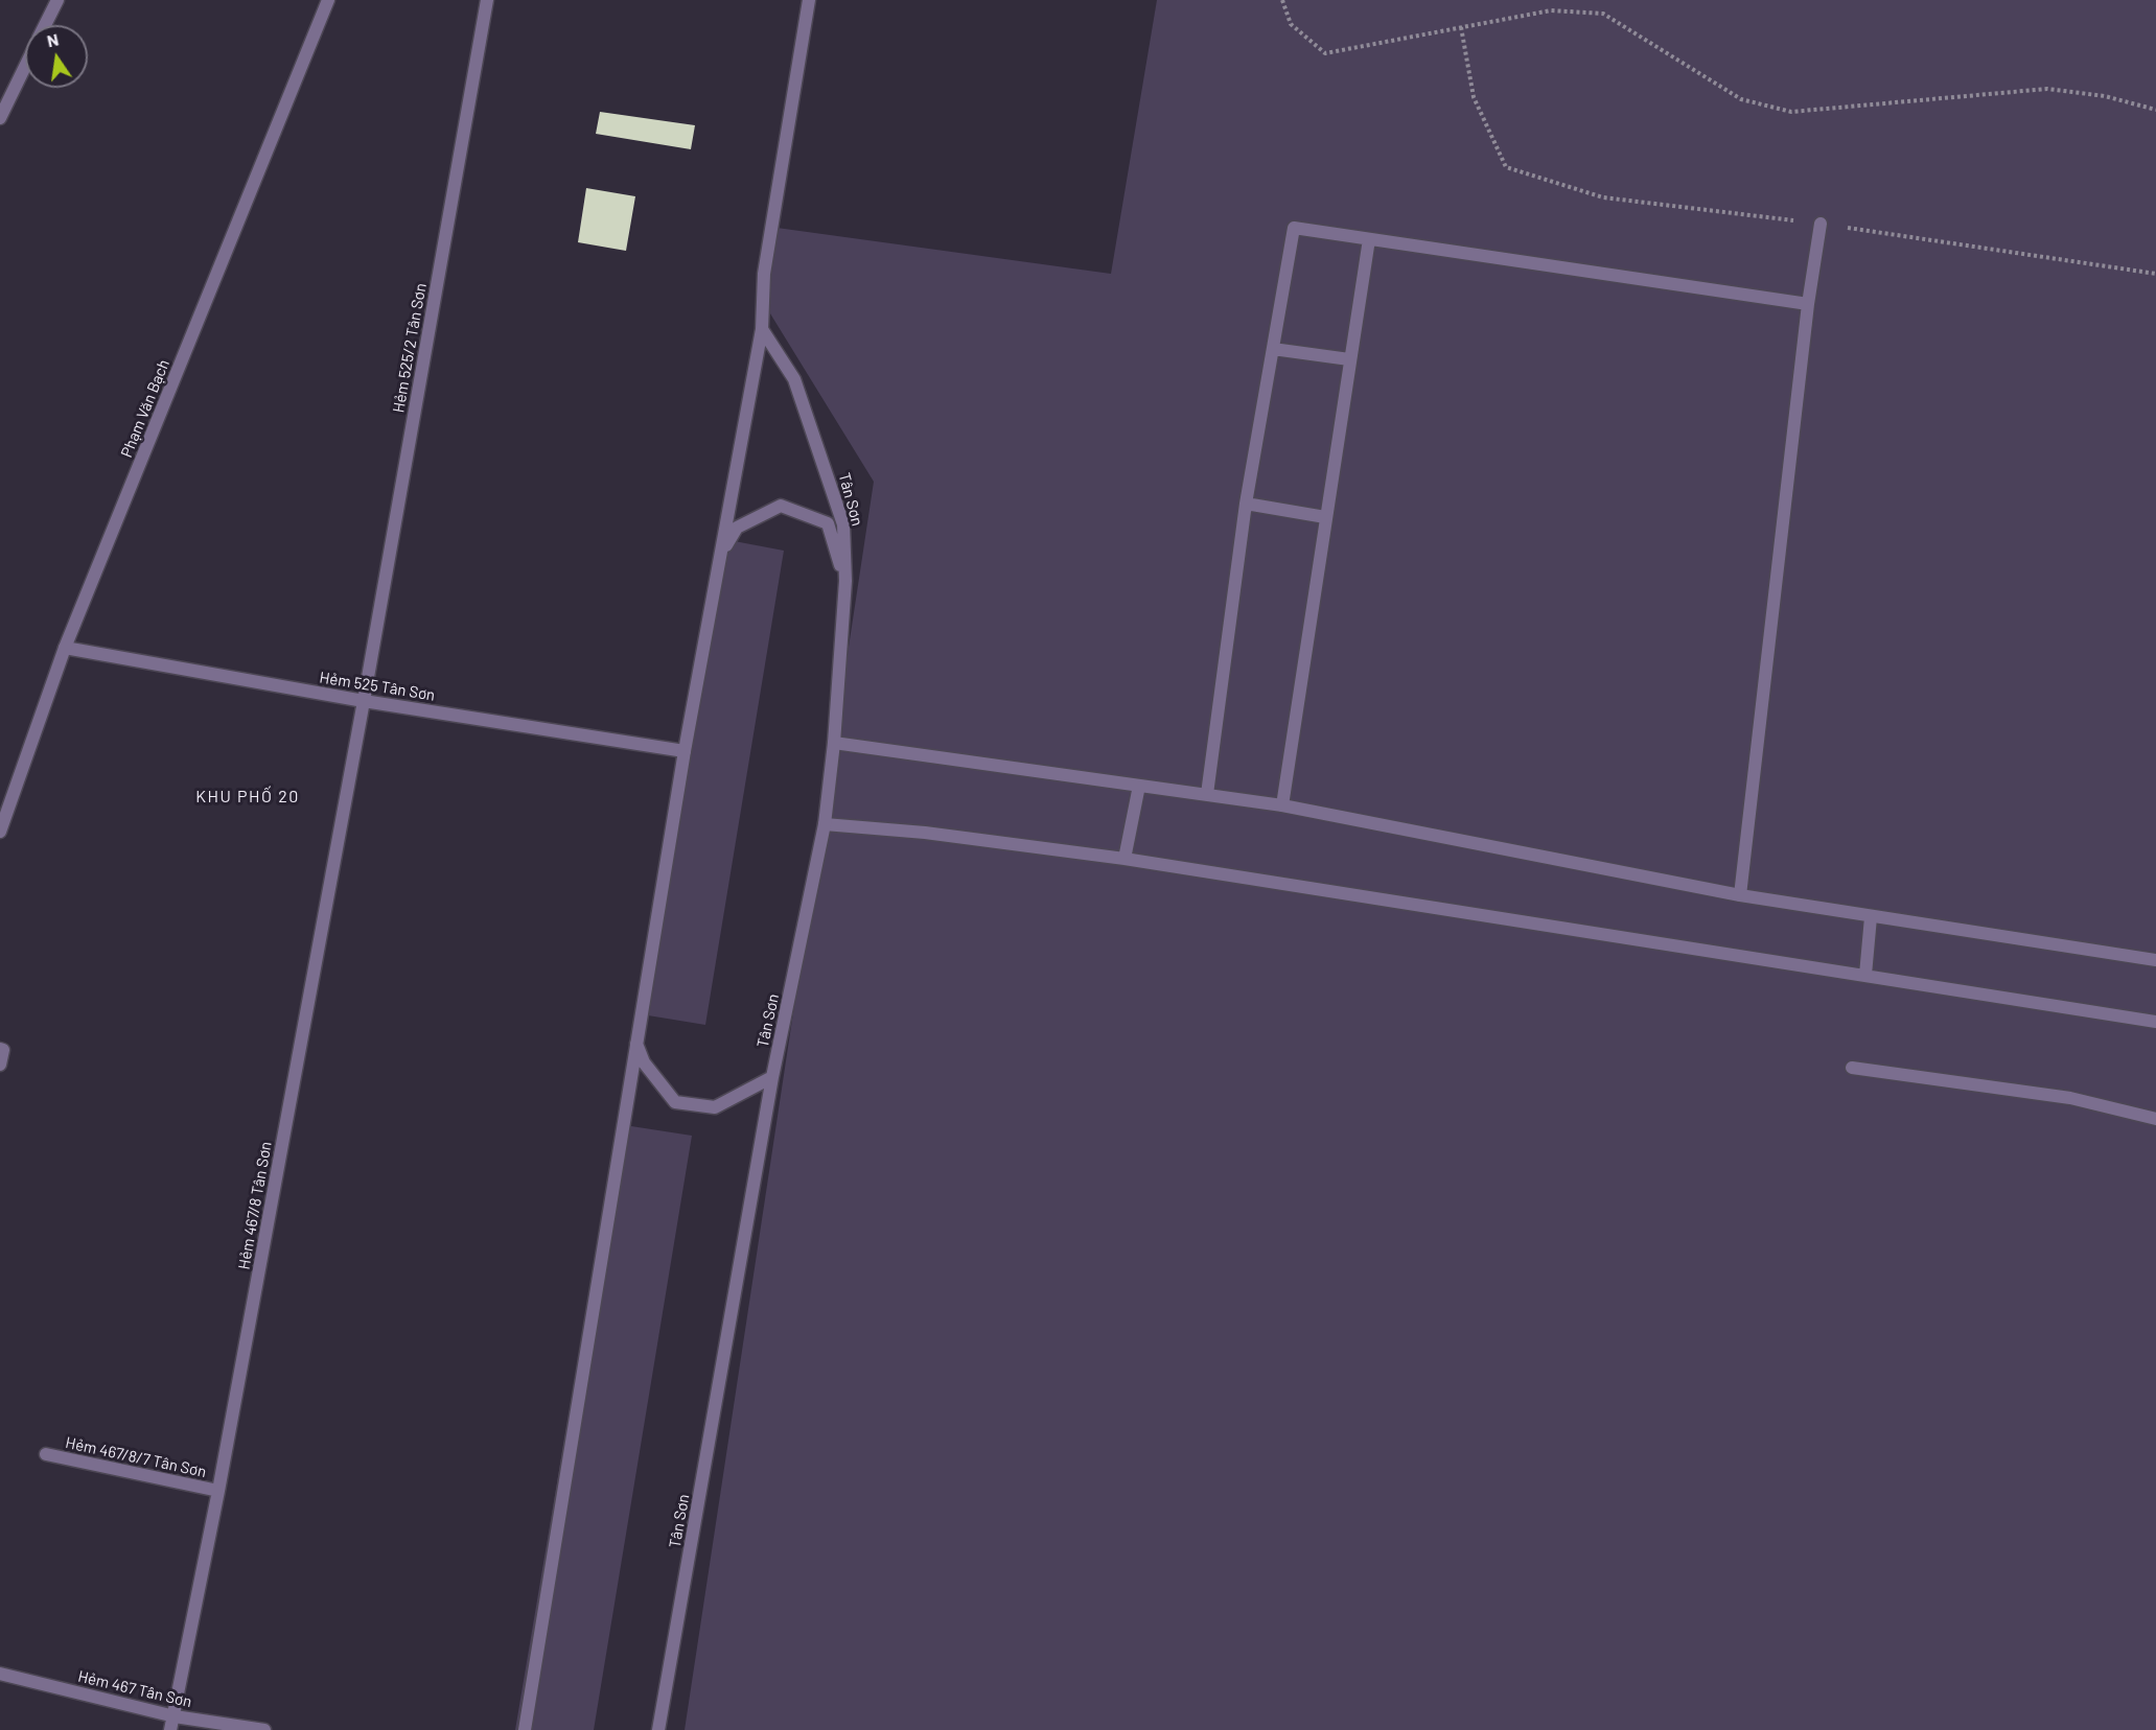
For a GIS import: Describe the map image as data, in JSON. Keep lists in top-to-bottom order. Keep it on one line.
{"streets":{"street":["Hẻm 525/2 Tân Sơn","Phạm Văn Bạch","Tân Sơn","Hẻm 525 Tân Sơn","Hẻm 467/8 Tân Sơn","Hẻm 467/8/7 Tân Sơn","Hẻm 467 Tân Sơn"]},"crossings":[["Hẻm 525/2 Tân Sơn","Hẻm 525 Tân Sơn"],["Hẻm 525/2 Tân Sơn","Hẻm 467/8 Tân Sơn"],["Phạm Văn Bạch","Hẻm 525 Tân Sơn"],["Hẻm 525 Tân Sơn","Hẻm 467/8 Tân Sơn"],["Hẻm 467/8 Tân Sơn","Hẻm 467/8/7 Tân Sơn"],["Hẻm 467/8 Tân Sơn","Hẻm 467 Tân Sơn"]],"districts":["KHU PHỐ 20"],"north":"top"}
